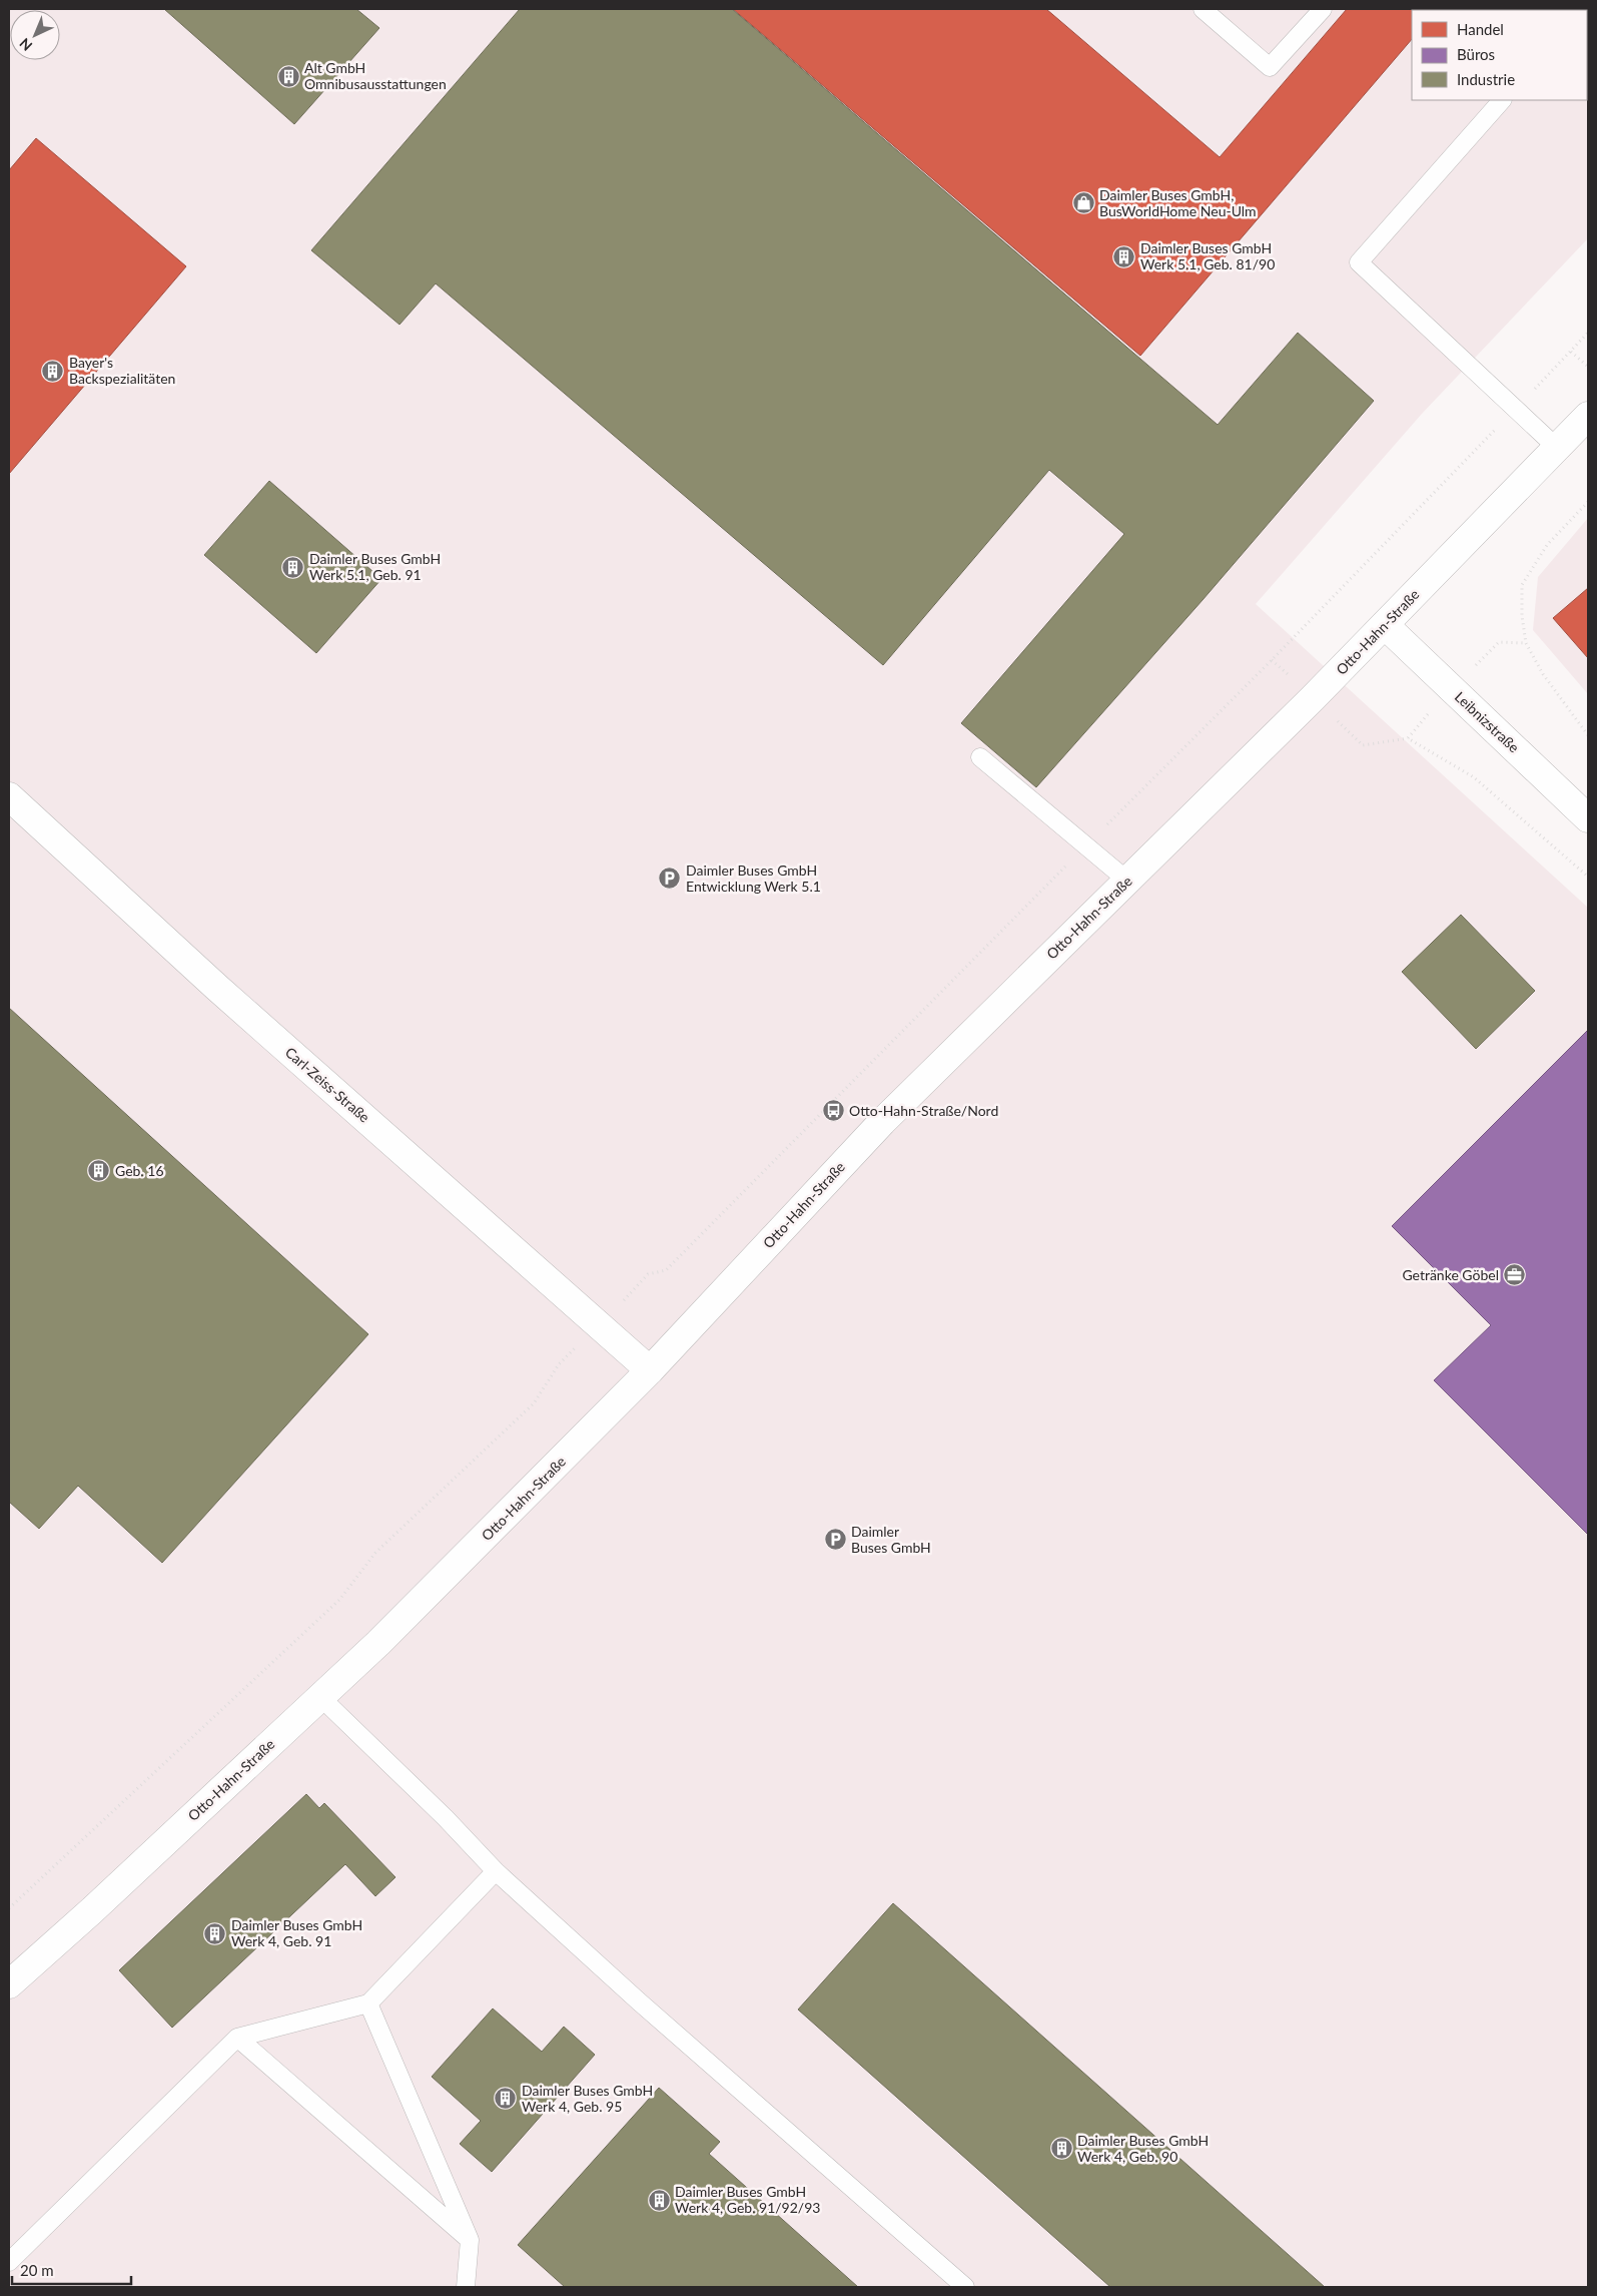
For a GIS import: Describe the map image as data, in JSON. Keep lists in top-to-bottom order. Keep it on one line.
{"streets":{"street":["Otto-Hahn-Straße","Leibnizstraße","Carl-Zeiss-Straße"]},"crossings":[["Otto-Hahn-Straße","Leibnizstraße"],["Otto-Hahn-Straße","Carl-Zeiss-Straße"]],"places":{"building":["Alt GmbH Omnibusausstattungen","Daimler Buses GmbH Werk 5.1, Geb. 81/90","Bayer's Backspezialitäten","Daimler Buses GmbH Werk 5.1, Geb. 91","Geb. 16","Daimler Buses GmbH Werk 4, Geb. 91","Daimler Buses GmbH Werk 4, Geb. 95","Daimler Buses GmbH Werk 4, Geb. 90","Daimler Buses GmbH Werk 4, Geb. 91/92/93"],"shop":["Daimler Buses GmbH, BusWorldHome Neu-Ulm"],"parking":["Daimler Buses GmbH Entwicklung Werk 5.1","Daimler Buses GmbH"],"bus stop":["Otto-Hahn-Straße/Nord"],"office":["Getränke Göbel"]},"legend":["Handel","Büros","Industrie"],"scale_bar":"20 m","north":"bottom left"}
